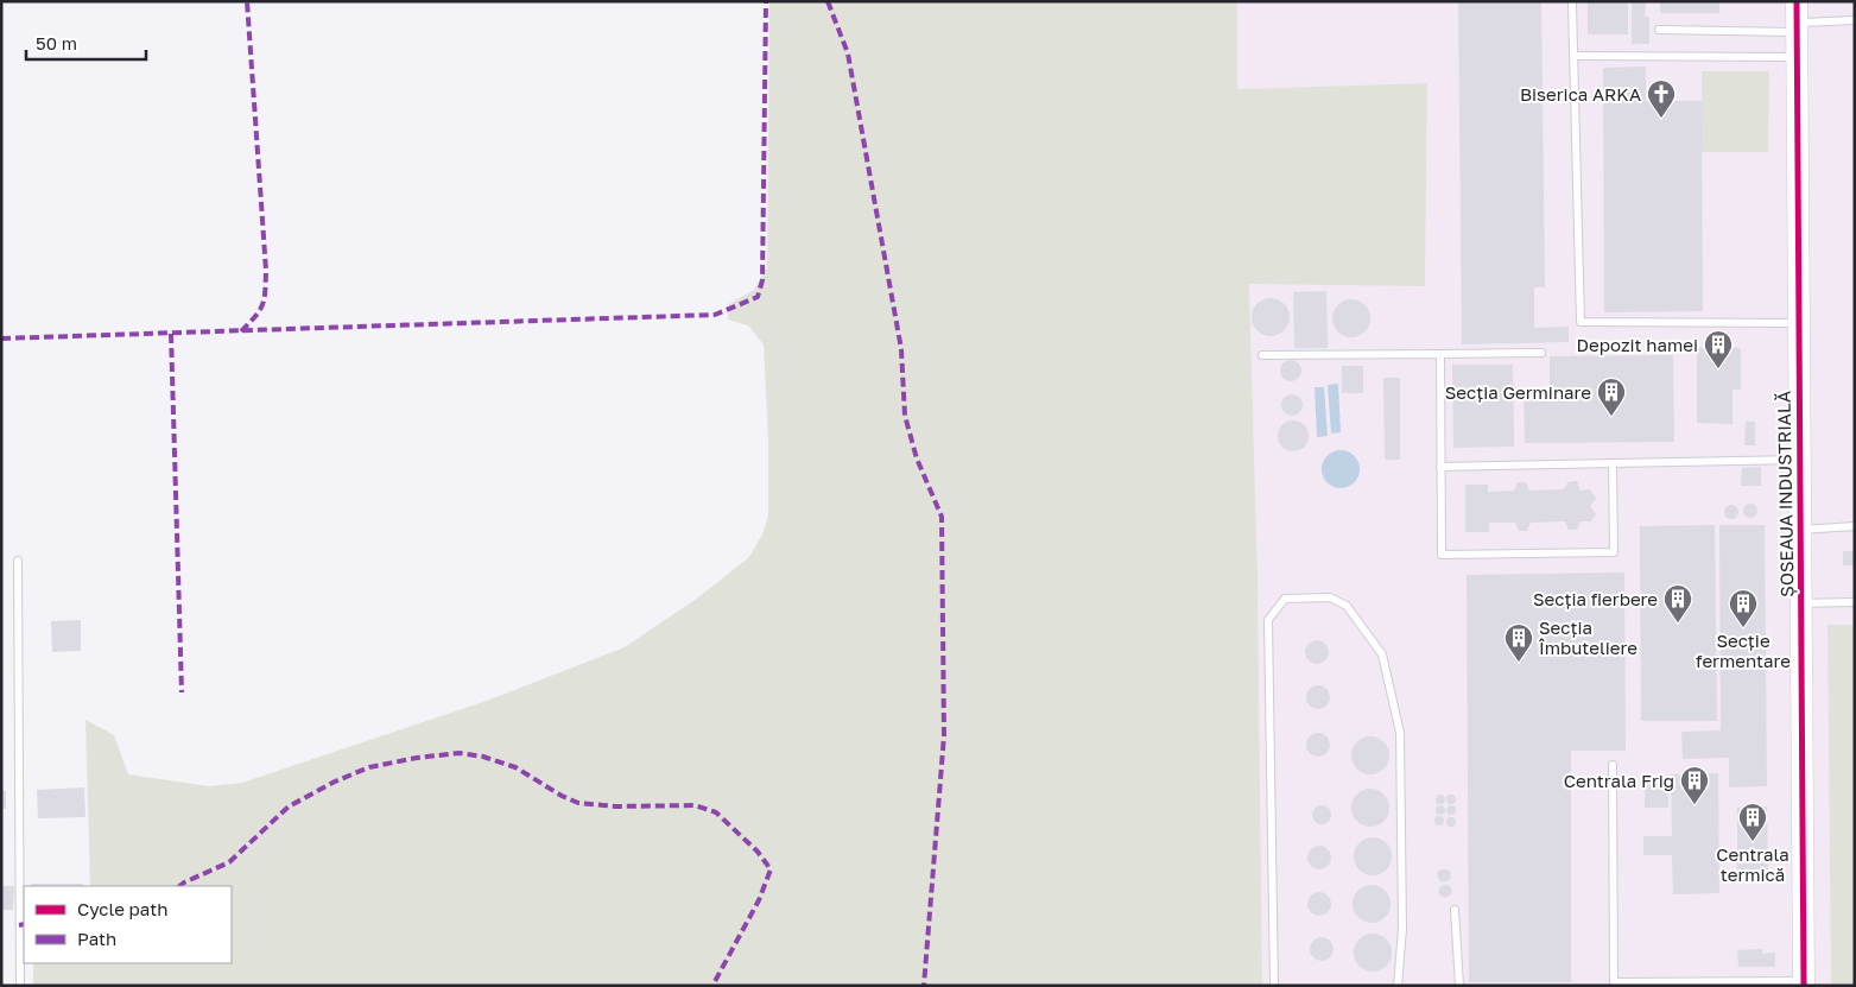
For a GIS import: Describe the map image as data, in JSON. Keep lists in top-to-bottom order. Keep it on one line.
{"streets":{"street":["ȘOSEAUA INDUSTRIALĂ"]},"places":{"church":["Biserica ARKA"],"building":["Depozit hamei","Secția Germinare","Secția fierbere","Secție fermentare","Secția Îmbuteliere","Centrala Frig","Centrala termică"]},"legend":["Cycle path","Path"],"scale_bar":"50 m"}
